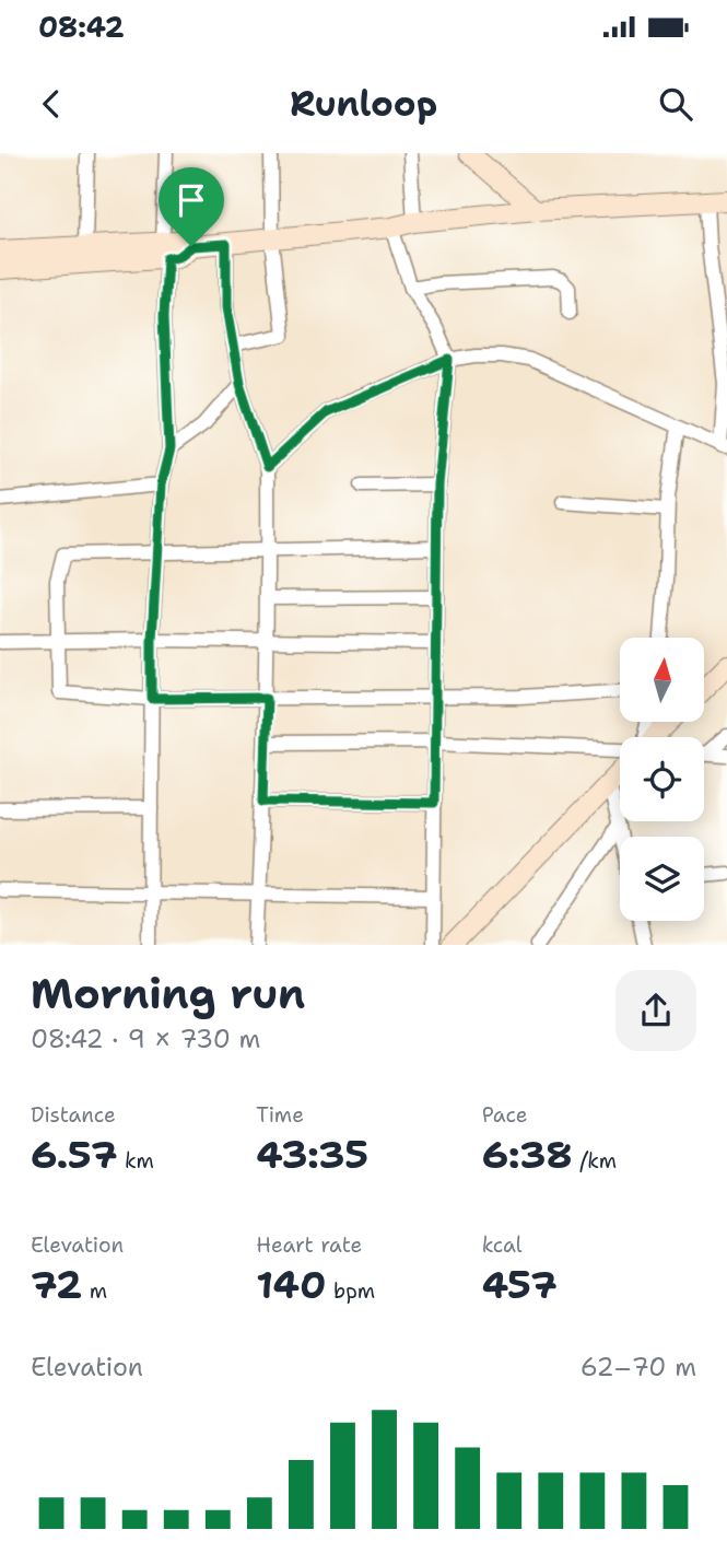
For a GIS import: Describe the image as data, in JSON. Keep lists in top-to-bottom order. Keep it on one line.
{"north":"top","page":{"status":"08:42","header":"Runloop","heading":["Morning run","08:42 · 9 × 730 m"],"stats":[["Distance","6.57 km"],["Time","43:35"],["Pace","6:38 /km"],["Elevation","72 m"],["Heart rate","140 bpm"],["kcal","457"]],"chart":["Elevation","62–70 m"]}}
